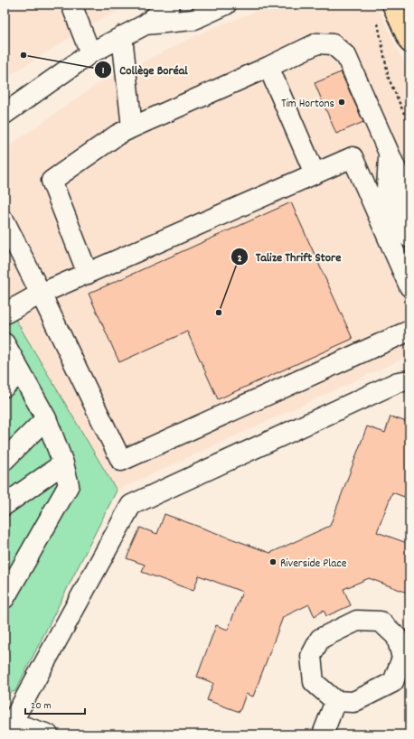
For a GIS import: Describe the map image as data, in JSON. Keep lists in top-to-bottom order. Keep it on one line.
{"places":["Collège Boréal","Tim Hortons","Talize Thrift Store","Riverside Place"],"scale_bar":"20 m"}
